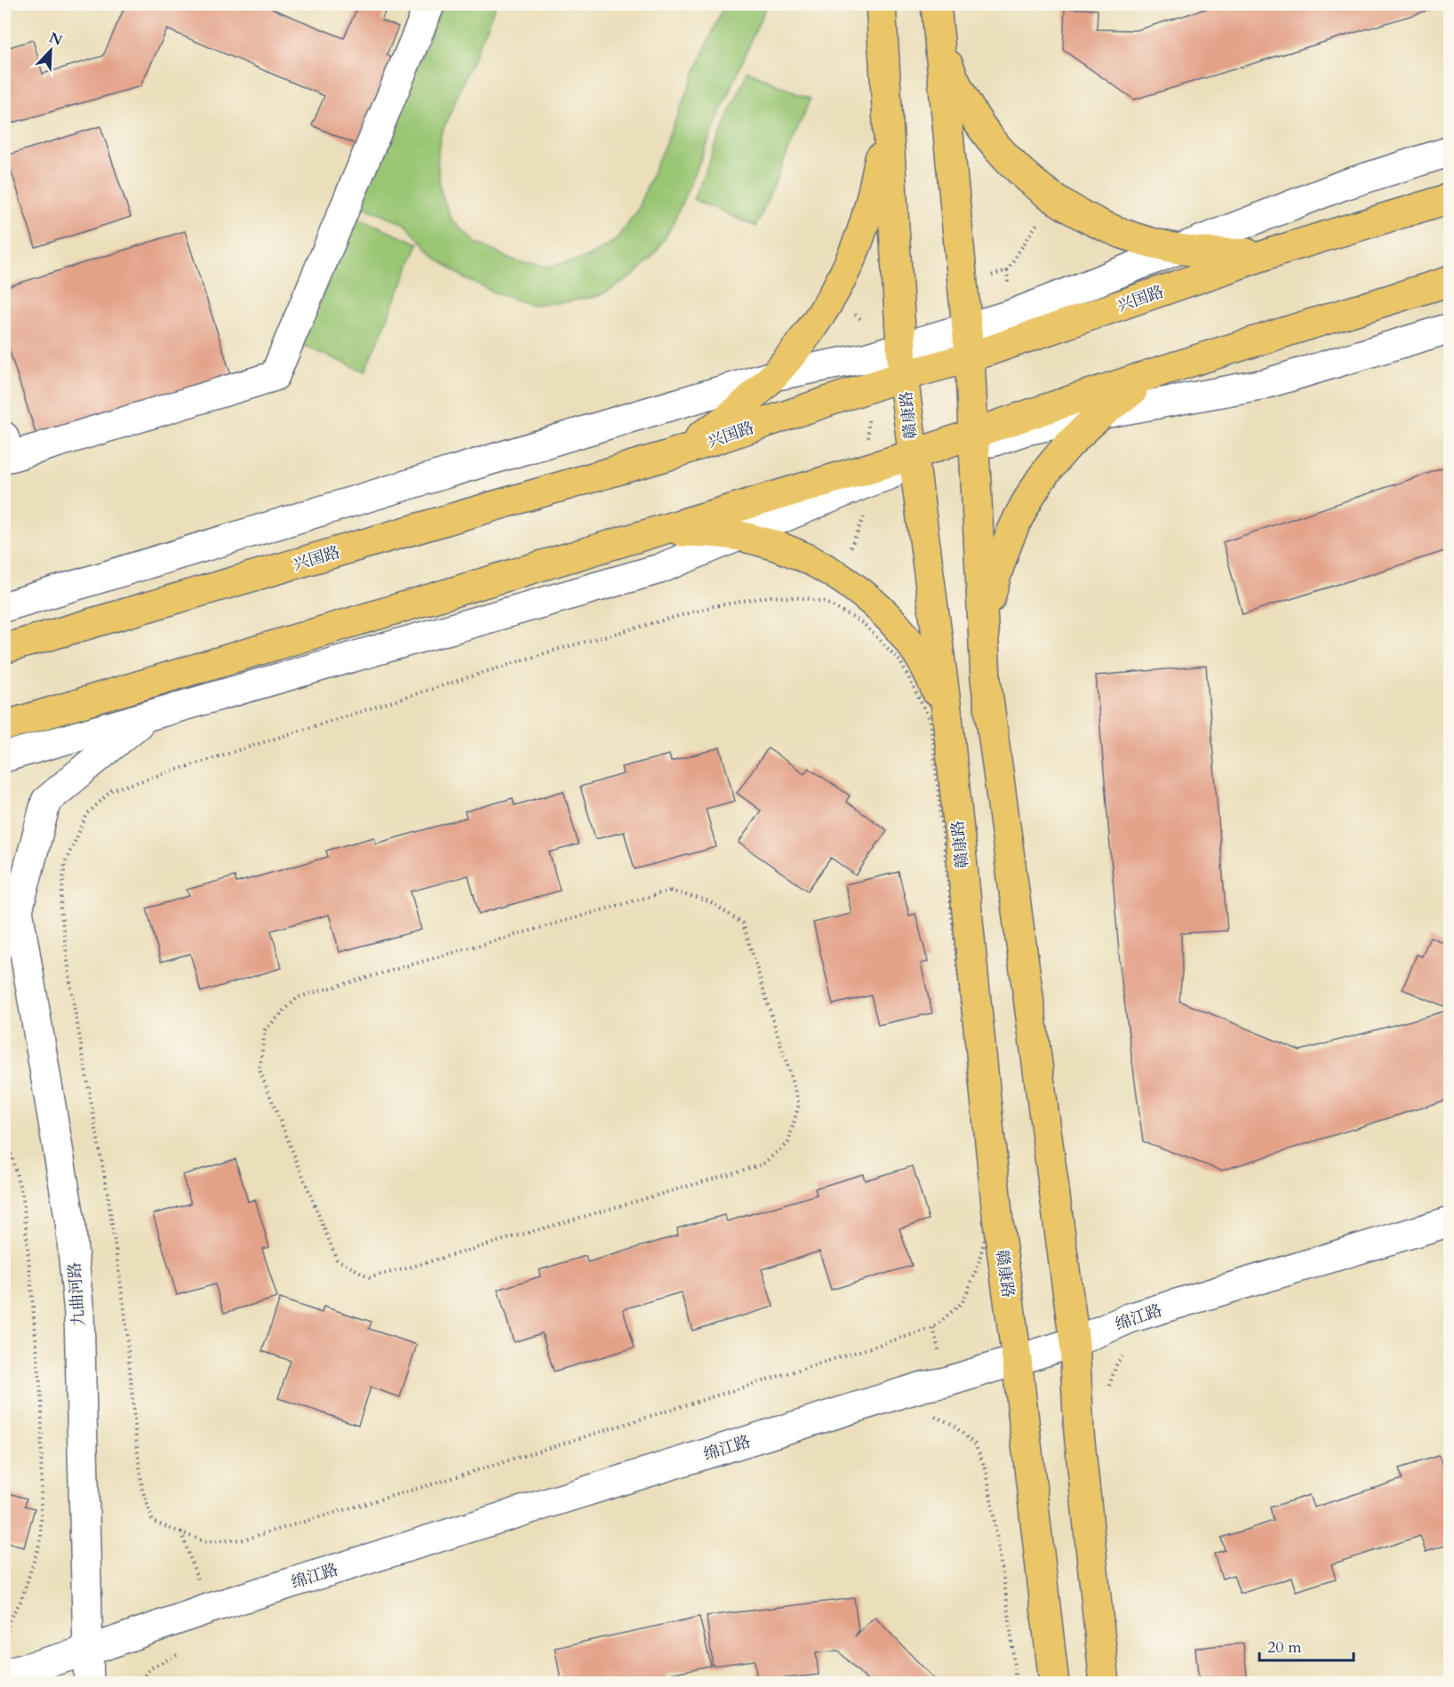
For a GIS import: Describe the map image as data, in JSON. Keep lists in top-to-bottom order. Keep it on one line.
{"streets":{"main road":["兴国路","赣康路"],"street":["九曲河路","绵江路"]},"crossings":[["兴国路","赣康路"],["赣康路","绵江路"],["九曲河路","绵江路"]],"scale_bar":"20 m","north":"top right"}
